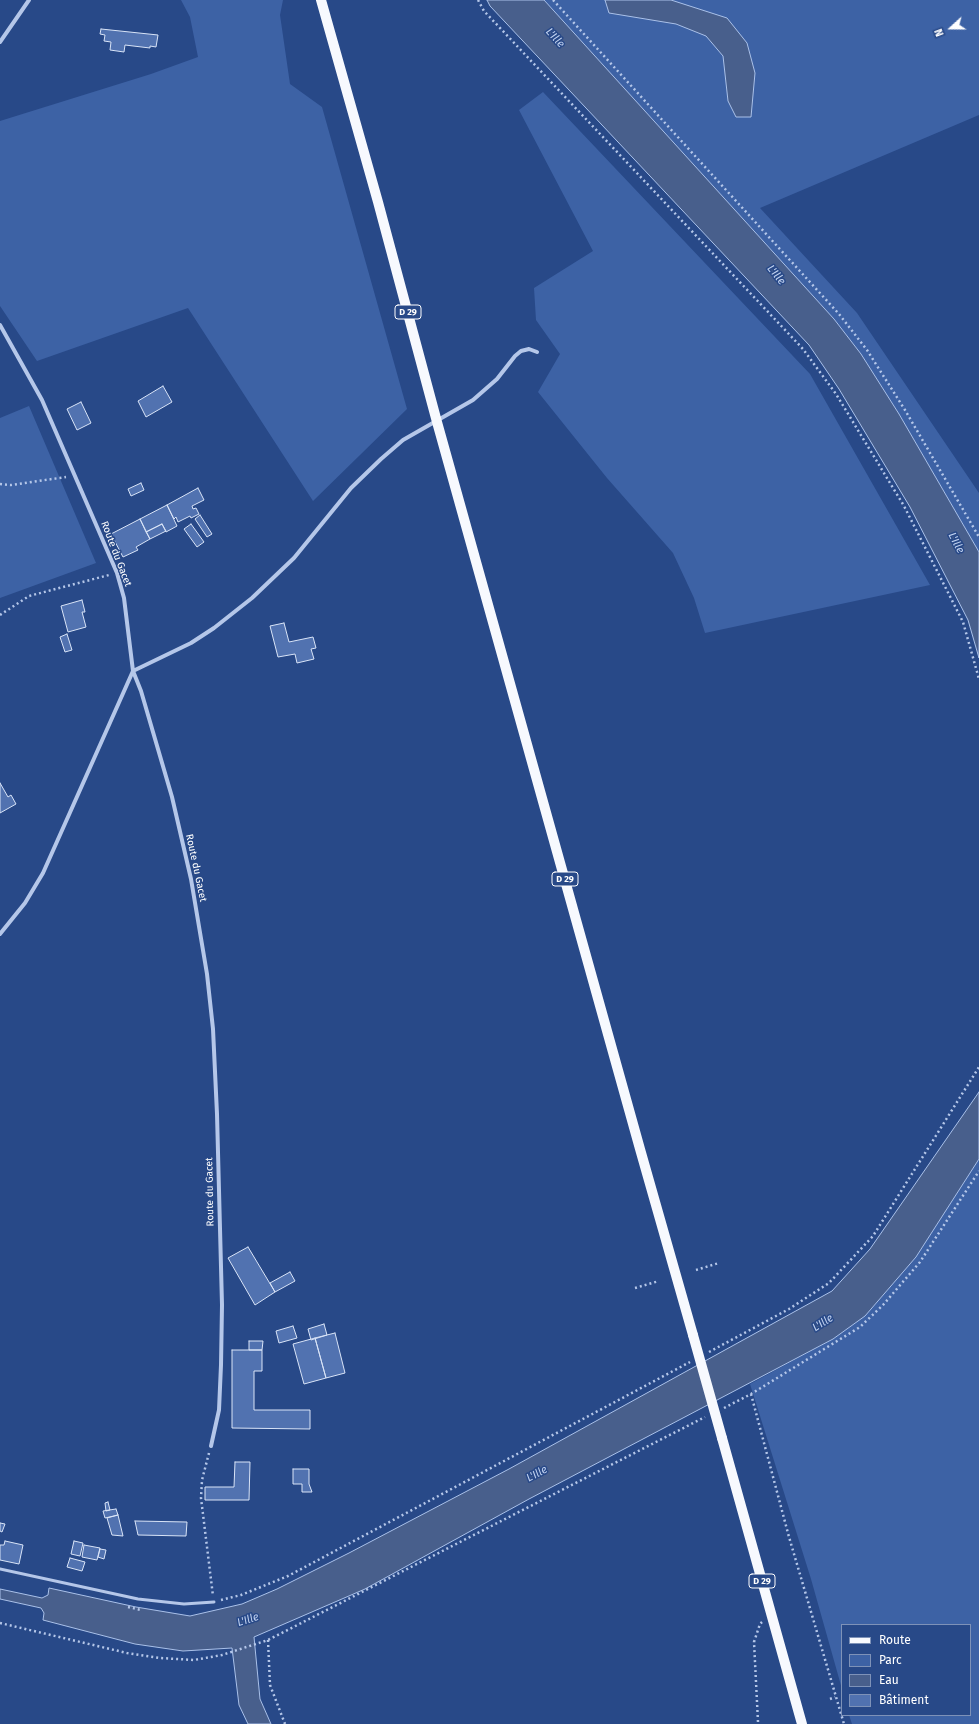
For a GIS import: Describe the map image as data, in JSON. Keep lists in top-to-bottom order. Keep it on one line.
{"streets":{"main road":["D 29"],"street":["Route du Gacet"]},"water":["L'Ille"],"legend":["Route","Parc","Eau","Bâtiment"],"north":"left"}
